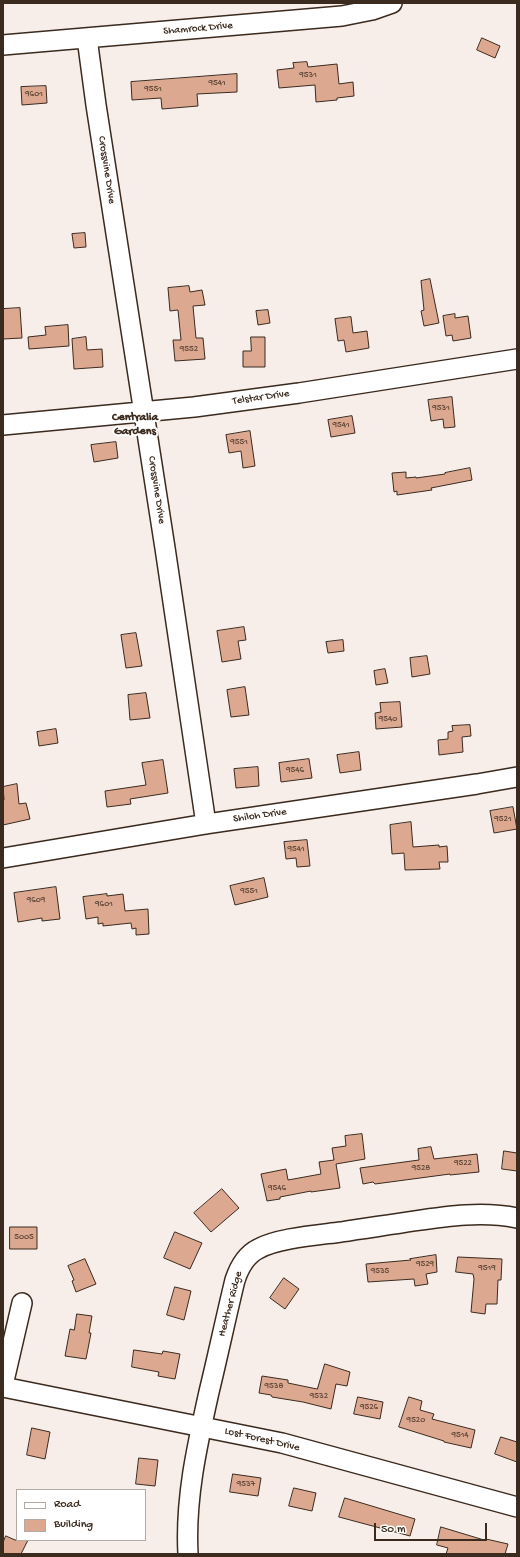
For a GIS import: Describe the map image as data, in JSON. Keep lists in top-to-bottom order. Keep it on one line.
{"streets":{"street":["Shamrock Drive","Crossvine Drive","Telstar Drive","Shiloh Drive","Heather Ridge","Lost Forest Drive"]},"crossings":[["Shamrock Drive","Crossvine Drive"],["Crossvine Drive","Telstar Drive"],["Crossvine Drive","Shiloh Drive"],["Heather Ridge","Lost Forest Drive"]],"districts":["Centralia Gardens"],"house_numbers":["9531","9541","9551","9601","9552","9531","9541","9551","9540","9546","9521","9541","9551","9609","9601","9522","9528","9546","5005","9529","9519","9535","9538","9532","9526","9520","9514","9537"],"legend":["Road","Building"],"scale_bar":"50 m"}
